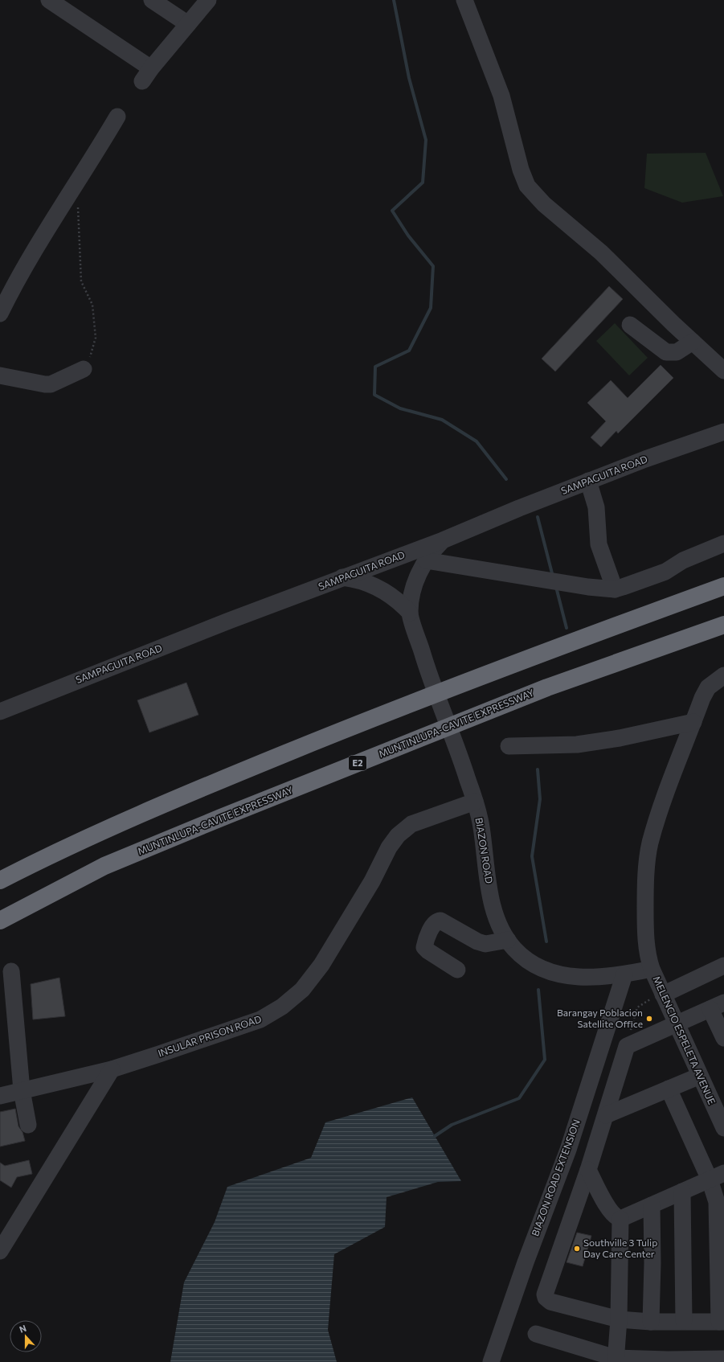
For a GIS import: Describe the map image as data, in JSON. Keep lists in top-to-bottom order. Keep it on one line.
{"streets":{"highway":["MUNTINLUPA-CAVITE EXPRESSWAY","E2"],"street":["SAMPAGUITA ROAD","BIAZON ROAD","INSULAR PRISON ROAD","MELENCIO ESPELETA AVENUE","BIAZON ROAD EXTENSION"]},"crossings":[["SAMPAGUITA ROAD","BIAZON ROAD"],["BIAZON ROAD","INSULAR PRISON ROAD"],["BIAZON ROAD","MELENCIO ESPELETA AVENUE"],["BIAZON ROAD","BIAZON ROAD EXTENSION"]],"places":["Barangay Poblacion Satellite Office","Southville 3 Tulip Day Care Center"],"north":"top"}
